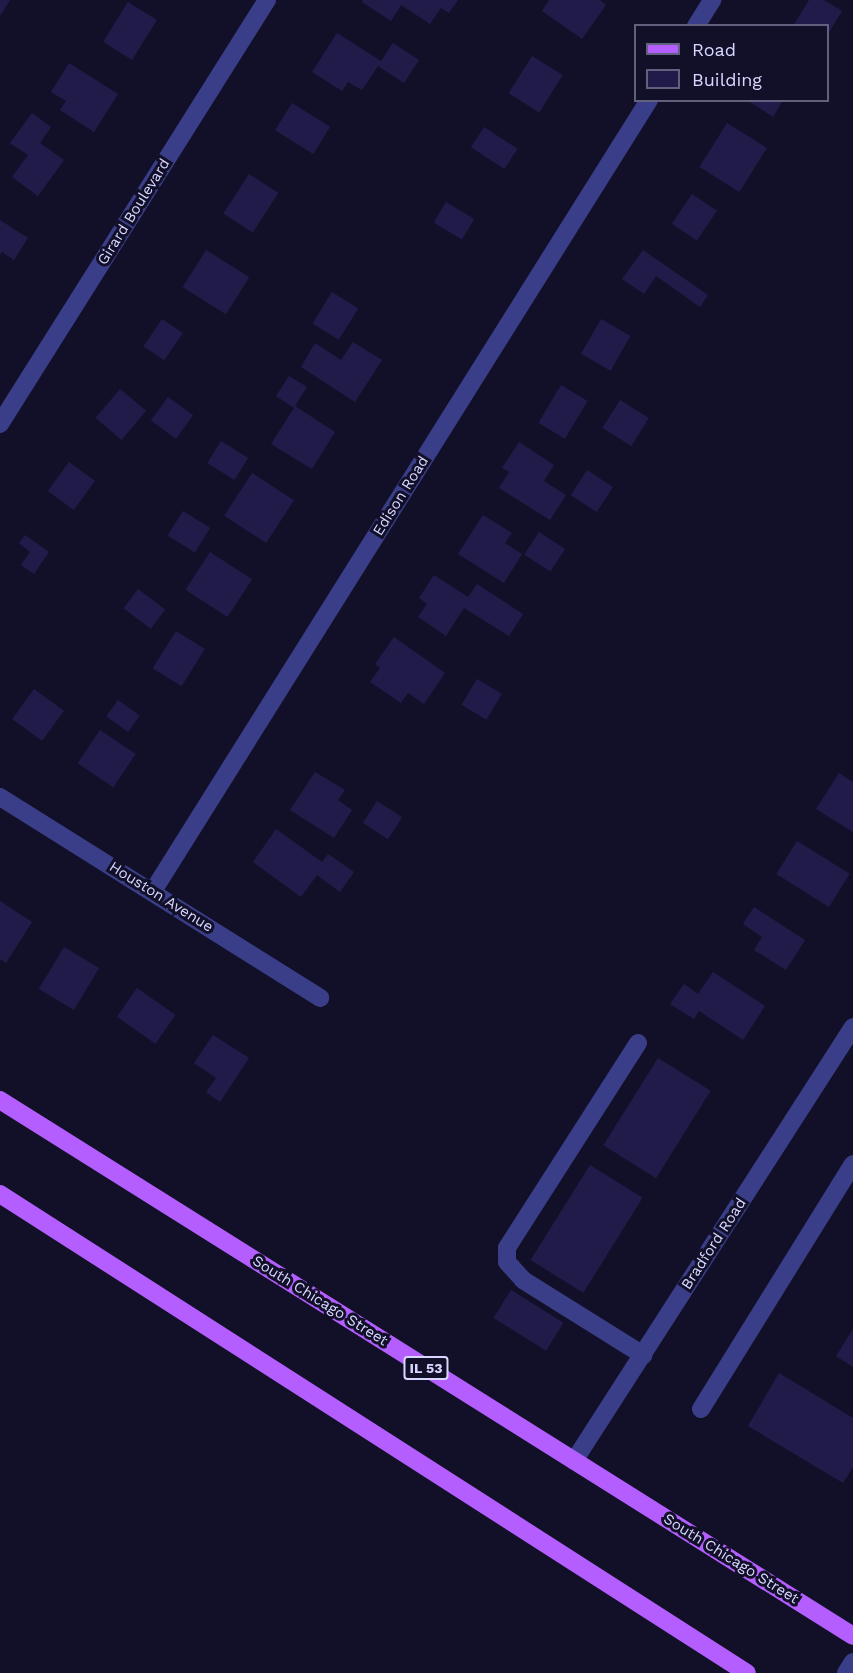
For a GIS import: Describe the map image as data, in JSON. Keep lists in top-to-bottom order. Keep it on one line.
{"streets":{"main road":["South Chicago Street","IL 53"],"street":["Girard Boulevard","Edison Road","Houston Avenue","Bradford Road"]},"crossings":[["Edison Road","Houston Avenue"],["Bradford Road","South Chicago Street"]],"legend":["Road","Building"]}
